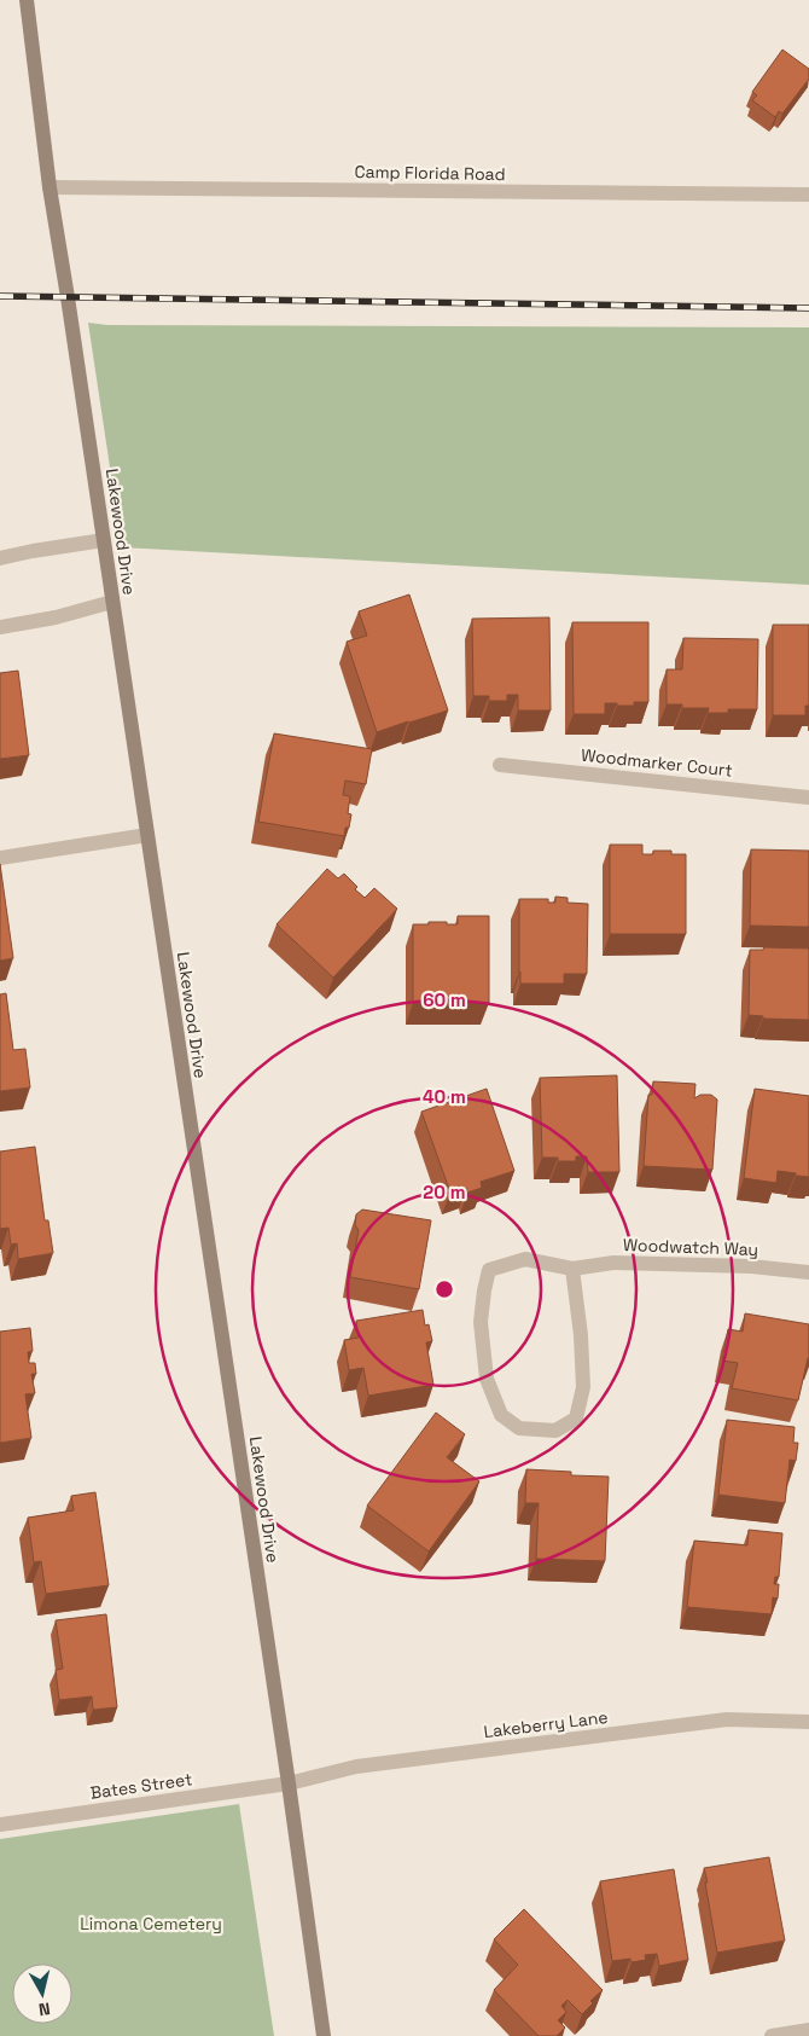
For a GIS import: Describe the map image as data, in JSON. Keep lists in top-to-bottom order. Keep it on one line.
{"streets":{"street":["Camp Florida Road","Lakewood Drive","Woodmarker Court","Woodwatch Way","Lakeberry Lane","Bates Street"]},"crossings":[["Camp Florida Road","Lakewood Drive"],["Lakewood Drive","Lakeberry Lane"],["Lakewood Drive","Bates Street"],["Lakeberry Lane","Bates Street"]],"parks":["Limona Cemetery"],"north":"bottom","rings":["60 m","40 m","20 m"]}
